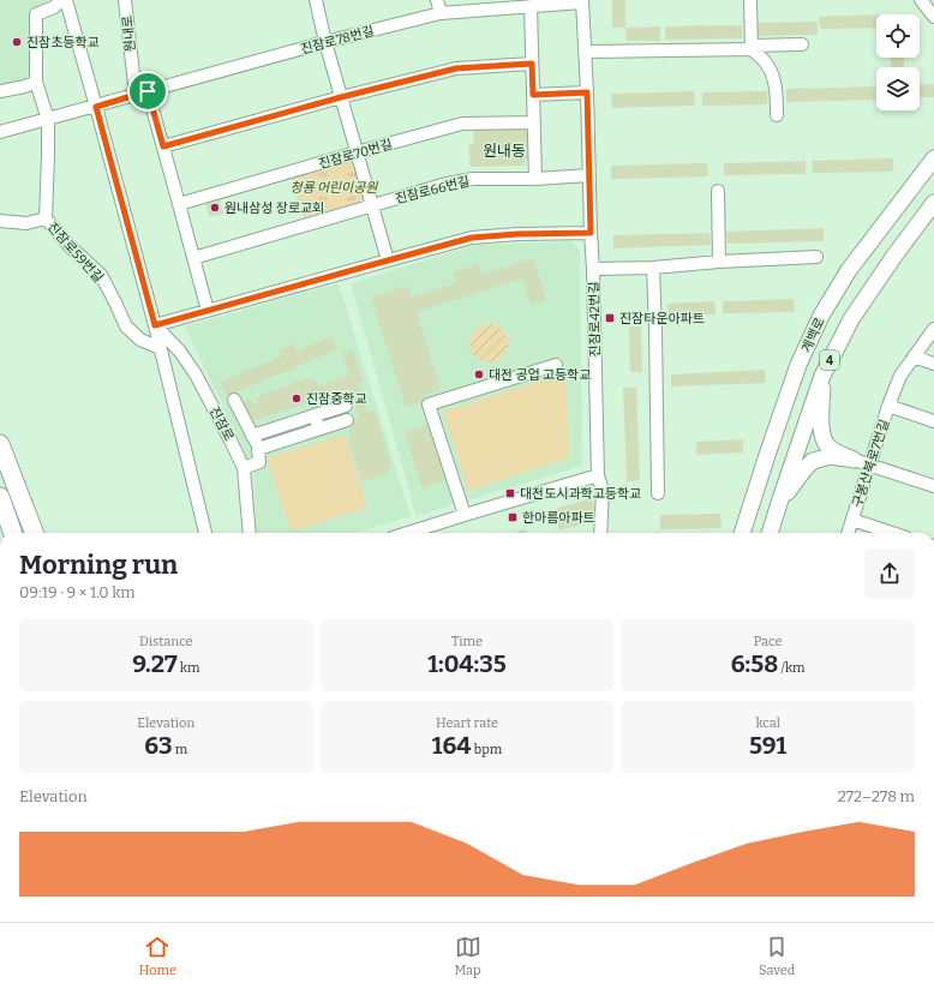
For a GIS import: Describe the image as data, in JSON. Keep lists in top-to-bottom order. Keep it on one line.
{"streets":{"main road":["계백로","4"],"street":["원내로","진잠로78번길","진잠로70번길","진잠로66번길","진잠로59번길","진잠로42번길","진잠로","구봉산북로7번길"]},"crossings":[["원내로","진잠로78번길"],["원내로","진잠로70번길"],["원내로","진잠로66번길"],["진잠로78번길","진잠로59번길"],["진잠로78번길","진잠로42번길"],["진잠로78번길","진잠로"],["진잠로66번길","진잠로42번길"],["진잠로59번길","진잠로"]],"districts":["원내동"],"parks":["청룡 어린이공원"],"places":{"other":["진잠초등학교","원내삼성 장로교회","대전 공업 고등학교","진잠중학교"],"transit":["진잠타운아파트","대전도시과학고등학교","한아름아파트"]},"page":{"heading":["Morning run","09:19 · 9 × 1.0 km"],"stats":[["Distance","9.27 km"],["Time","1:04:35"],["Pace","6:58 /km"],["Elevation","63 m"],["Heart rate","164 bpm"],["kcal","591"]],"chart":["Elevation","272–278 m"],"tabs":["Home","Map","Saved"]}}
